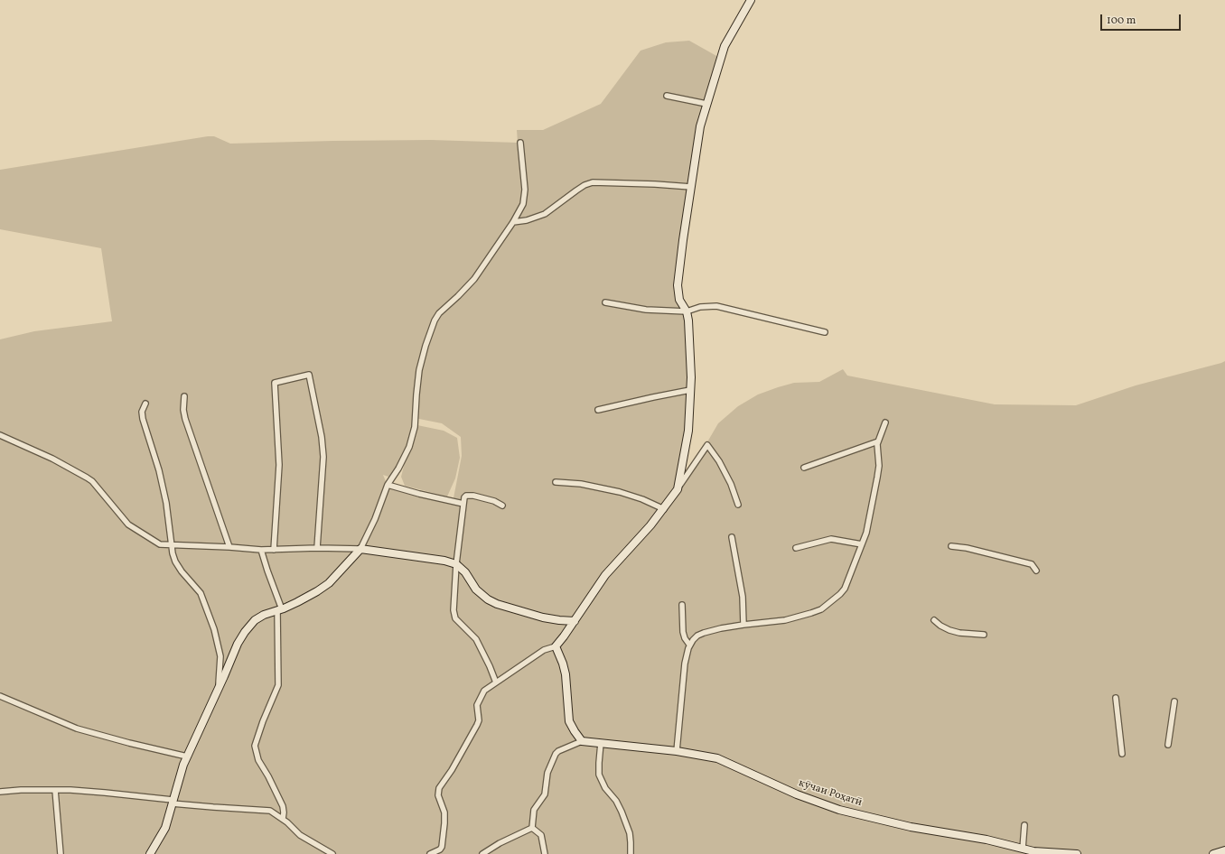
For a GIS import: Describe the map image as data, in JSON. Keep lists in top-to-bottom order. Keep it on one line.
{"streets":{"street":["кӯчаи Роҳатӣ"]},"scale_bar":"100 m"}
